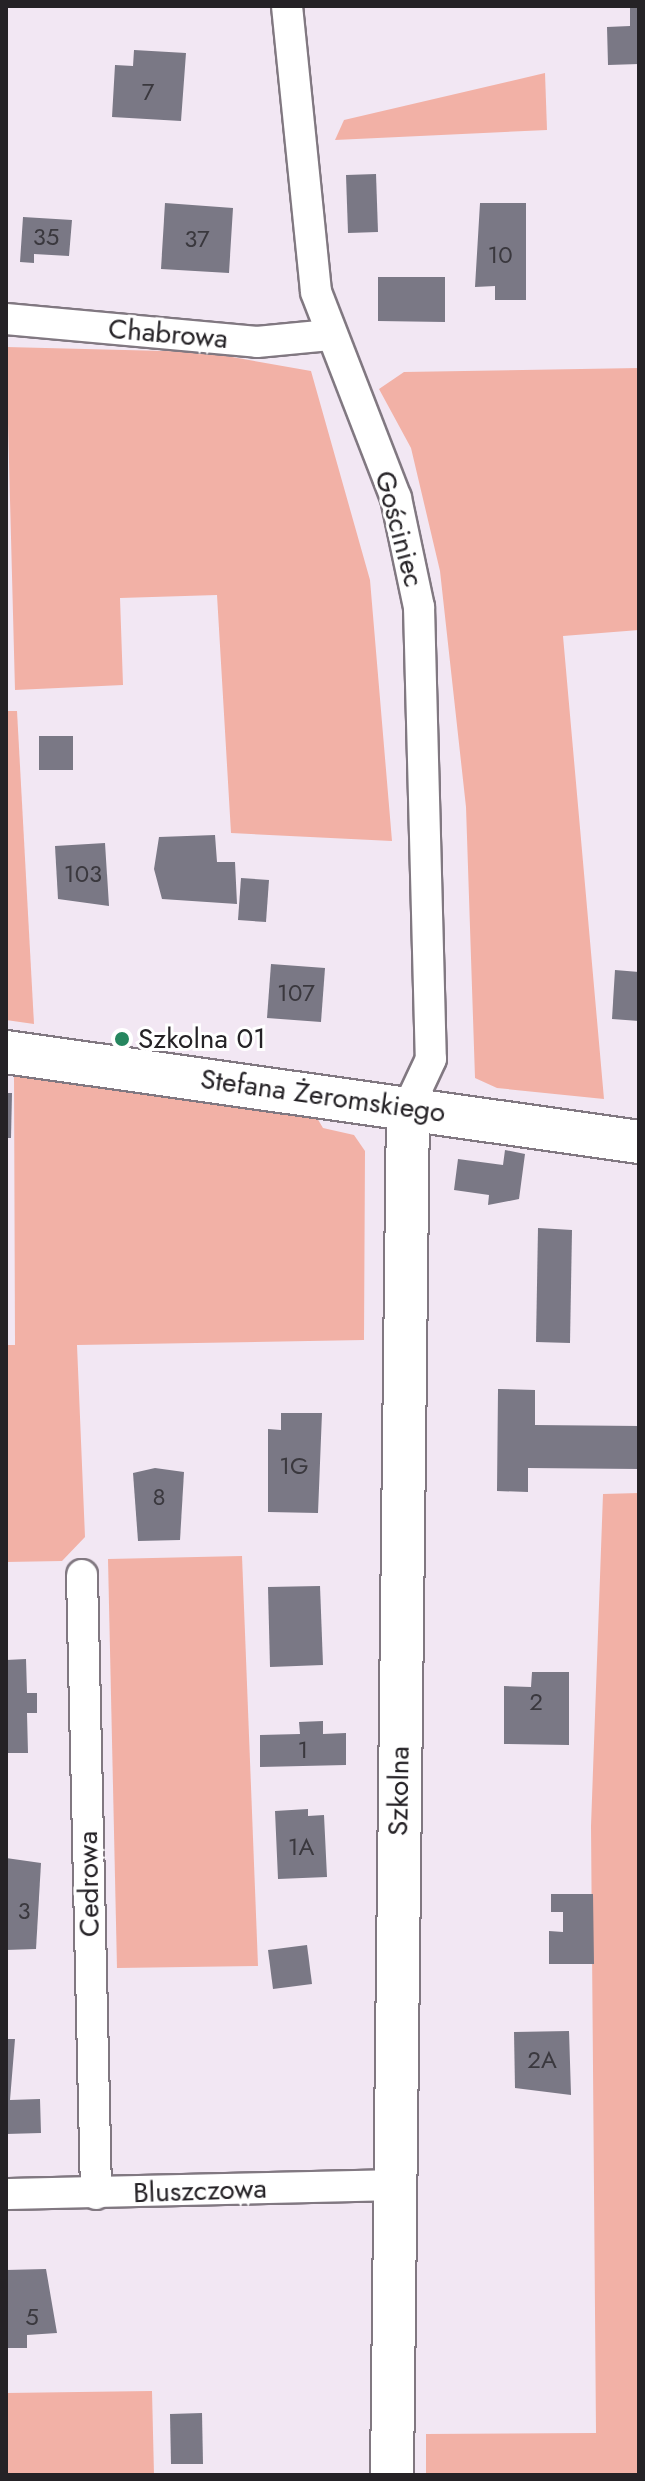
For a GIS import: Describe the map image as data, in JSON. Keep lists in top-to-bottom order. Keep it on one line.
{"streets":{"street":["Chabrowa","Gościniec","Stefana Żeromskiego","Szkolna","Cedrowa","Bluszczowa"]},"crossings":[["Chabrowa","Gościniec"],["Gościniec","Stefana Żeromskiego"],["Gościniec","Szkolna"],["Stefana Żeromskiego","Szkolna"],["Szkolna","Bluszczowa"],["Cedrowa","Bluszczowa"]],"places":["Szkolna 01"],"house_numbers":["7","35","37","10","103","107","1G","8","2","1","1A","3","2A","5"]}
